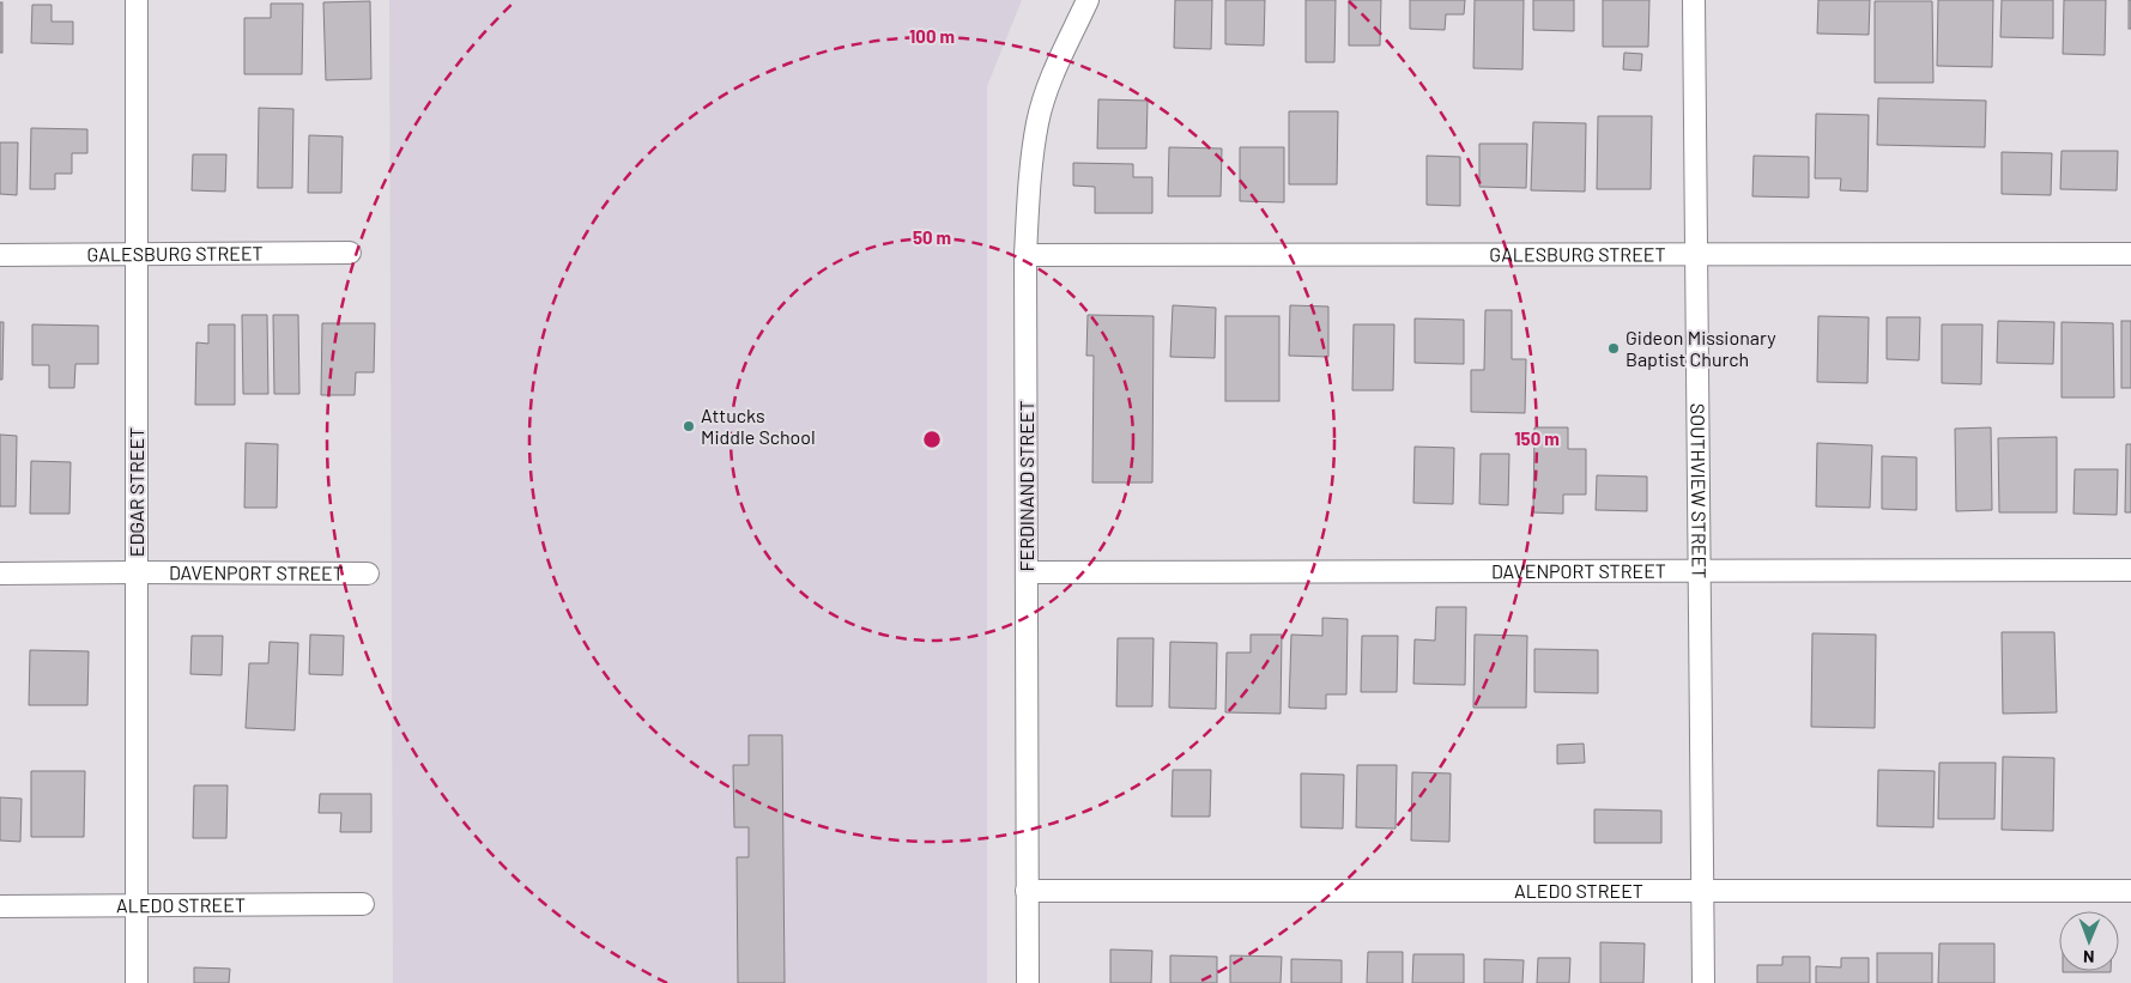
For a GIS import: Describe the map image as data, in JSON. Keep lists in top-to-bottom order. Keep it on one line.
{"streets":{"street":["GALESBURG STREET","FERDINAND STREET","EDGAR STREET","SOUTHVIEW STREET","DAVENPORT STREET","ALEDO STREET"]},"crossings":[["GALESBURG STREET","FERDINAND STREET"],["GALESBURG STREET","EDGAR STREET"],["GALESBURG STREET","SOUTHVIEW STREET"],["FERDINAND STREET","DAVENPORT STREET"],["FERDINAND STREET","ALEDO STREET"],["EDGAR STREET","DAVENPORT STREET"],["EDGAR STREET","ALEDO STREET"],["SOUTHVIEW STREET","DAVENPORT STREET"],["SOUTHVIEW STREET","ALEDO STREET"]],"places":["Gideon Missionary Baptist Church","Attucks Middle School"],"north":"bottom","rings":["100 m","50 m","150 m"]}
